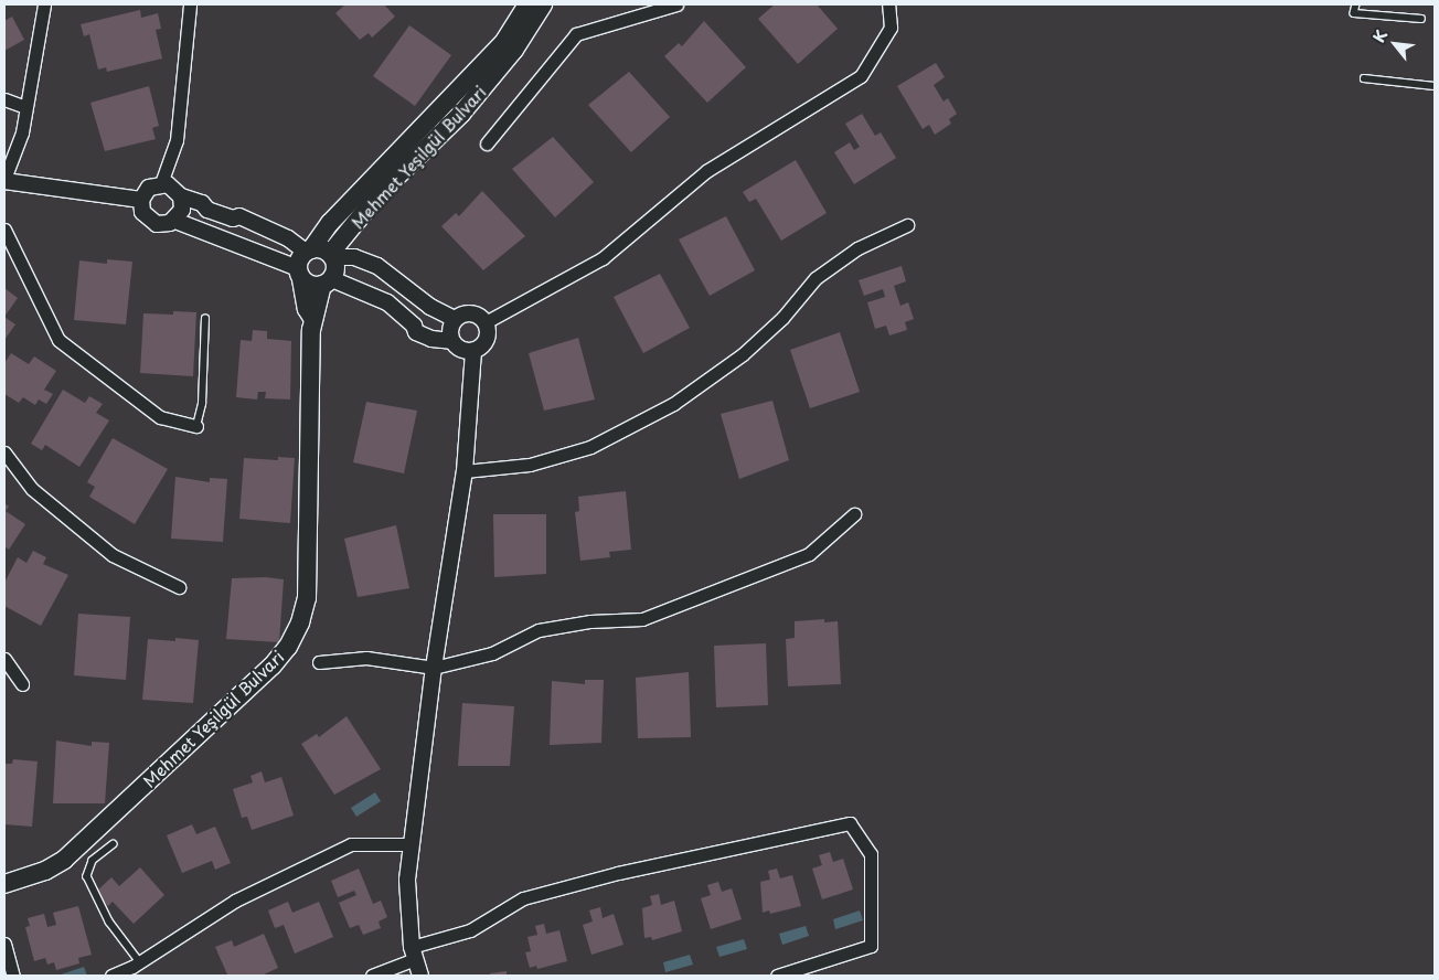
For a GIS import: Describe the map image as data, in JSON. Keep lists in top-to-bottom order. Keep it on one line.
{"streets":{"main road":["Mehmet Yeşilgül Bulvari"]},"north":"top left"}
